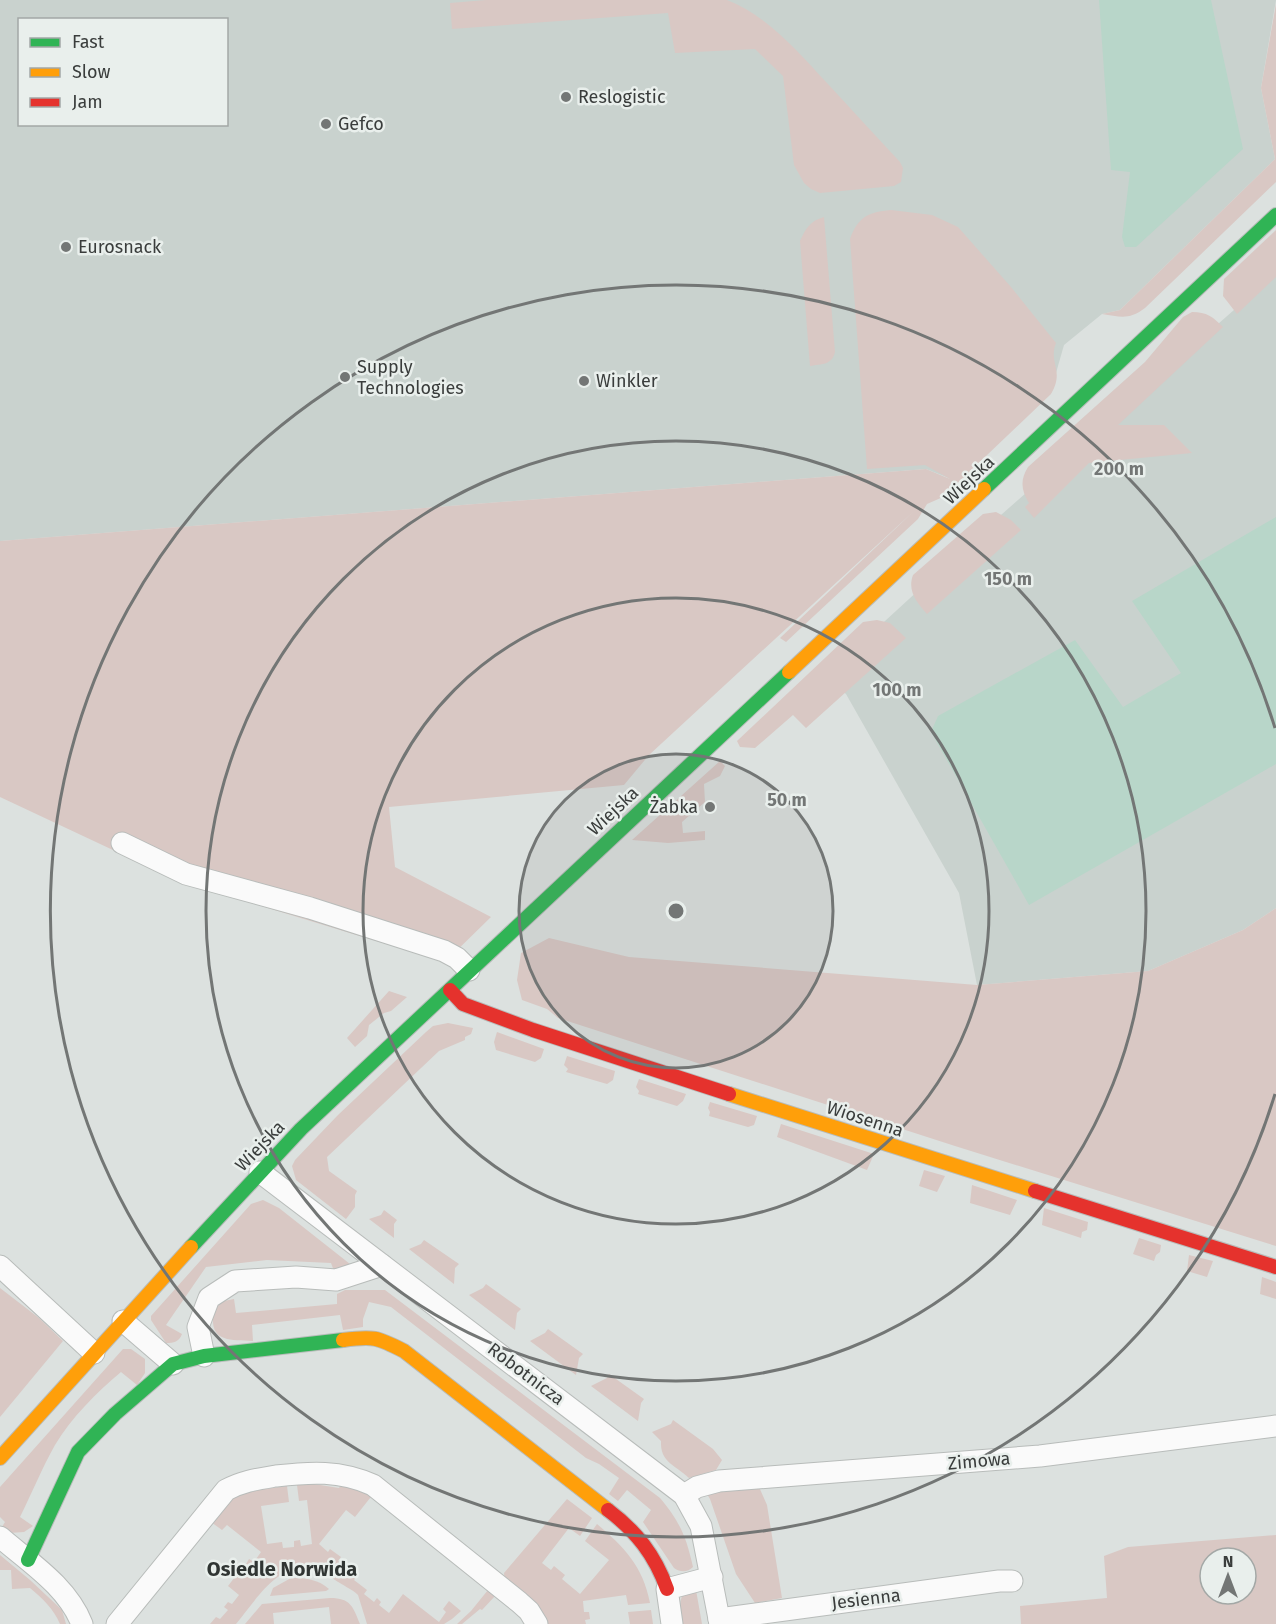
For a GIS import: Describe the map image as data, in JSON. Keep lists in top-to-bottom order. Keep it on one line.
{"streets":{"street":["Wiejska","Wiosenna","Robotnicza","Zimowa","Jesienna"]},"crossings":[["Wiejska","Wiosenna"],["Wiejska","Robotnicza"],["Robotnicza","Zimowa"],["Robotnicza","Jesienna"]],"districts":["Osiedle Norwida"],"places":["Reslogistic","Gefco","Eurosnack","Supply Technologies","Winkler","Żabka"],"legend":["Fast","Slow","Jam"],"north":"top","rings":["200 m","150 m","100 m","50 m"]}
